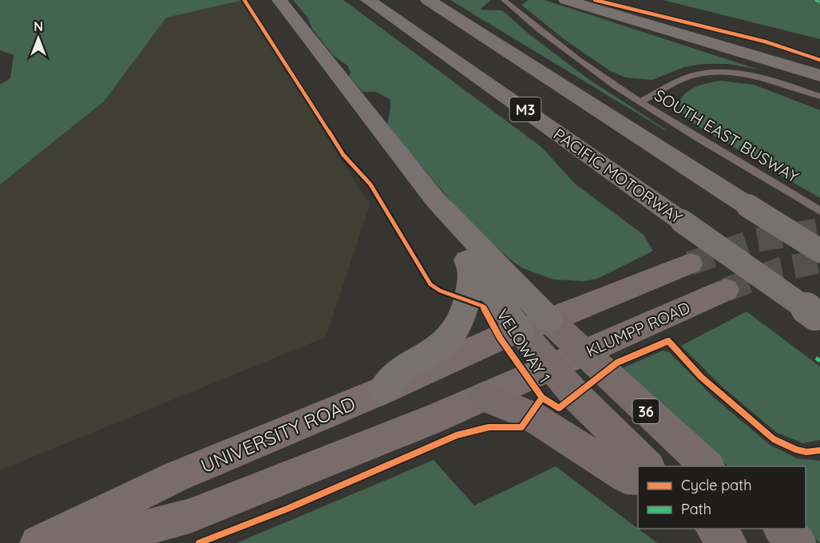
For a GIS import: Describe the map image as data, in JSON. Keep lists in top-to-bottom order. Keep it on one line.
{"streets":{"highway":["M3","PACIFIC MOTORWAY"],"main road":["36"],"street":["KLUMPP ROAD","UNIVERSITY ROAD"],"lane":["SOUTH EAST BUSWAY"],"cycle path":["VELOWAY 1"]},"crossings":[["KLUMPP ROAD","36"]],"legend":["Cycle path","Path"],"north":"top"}
